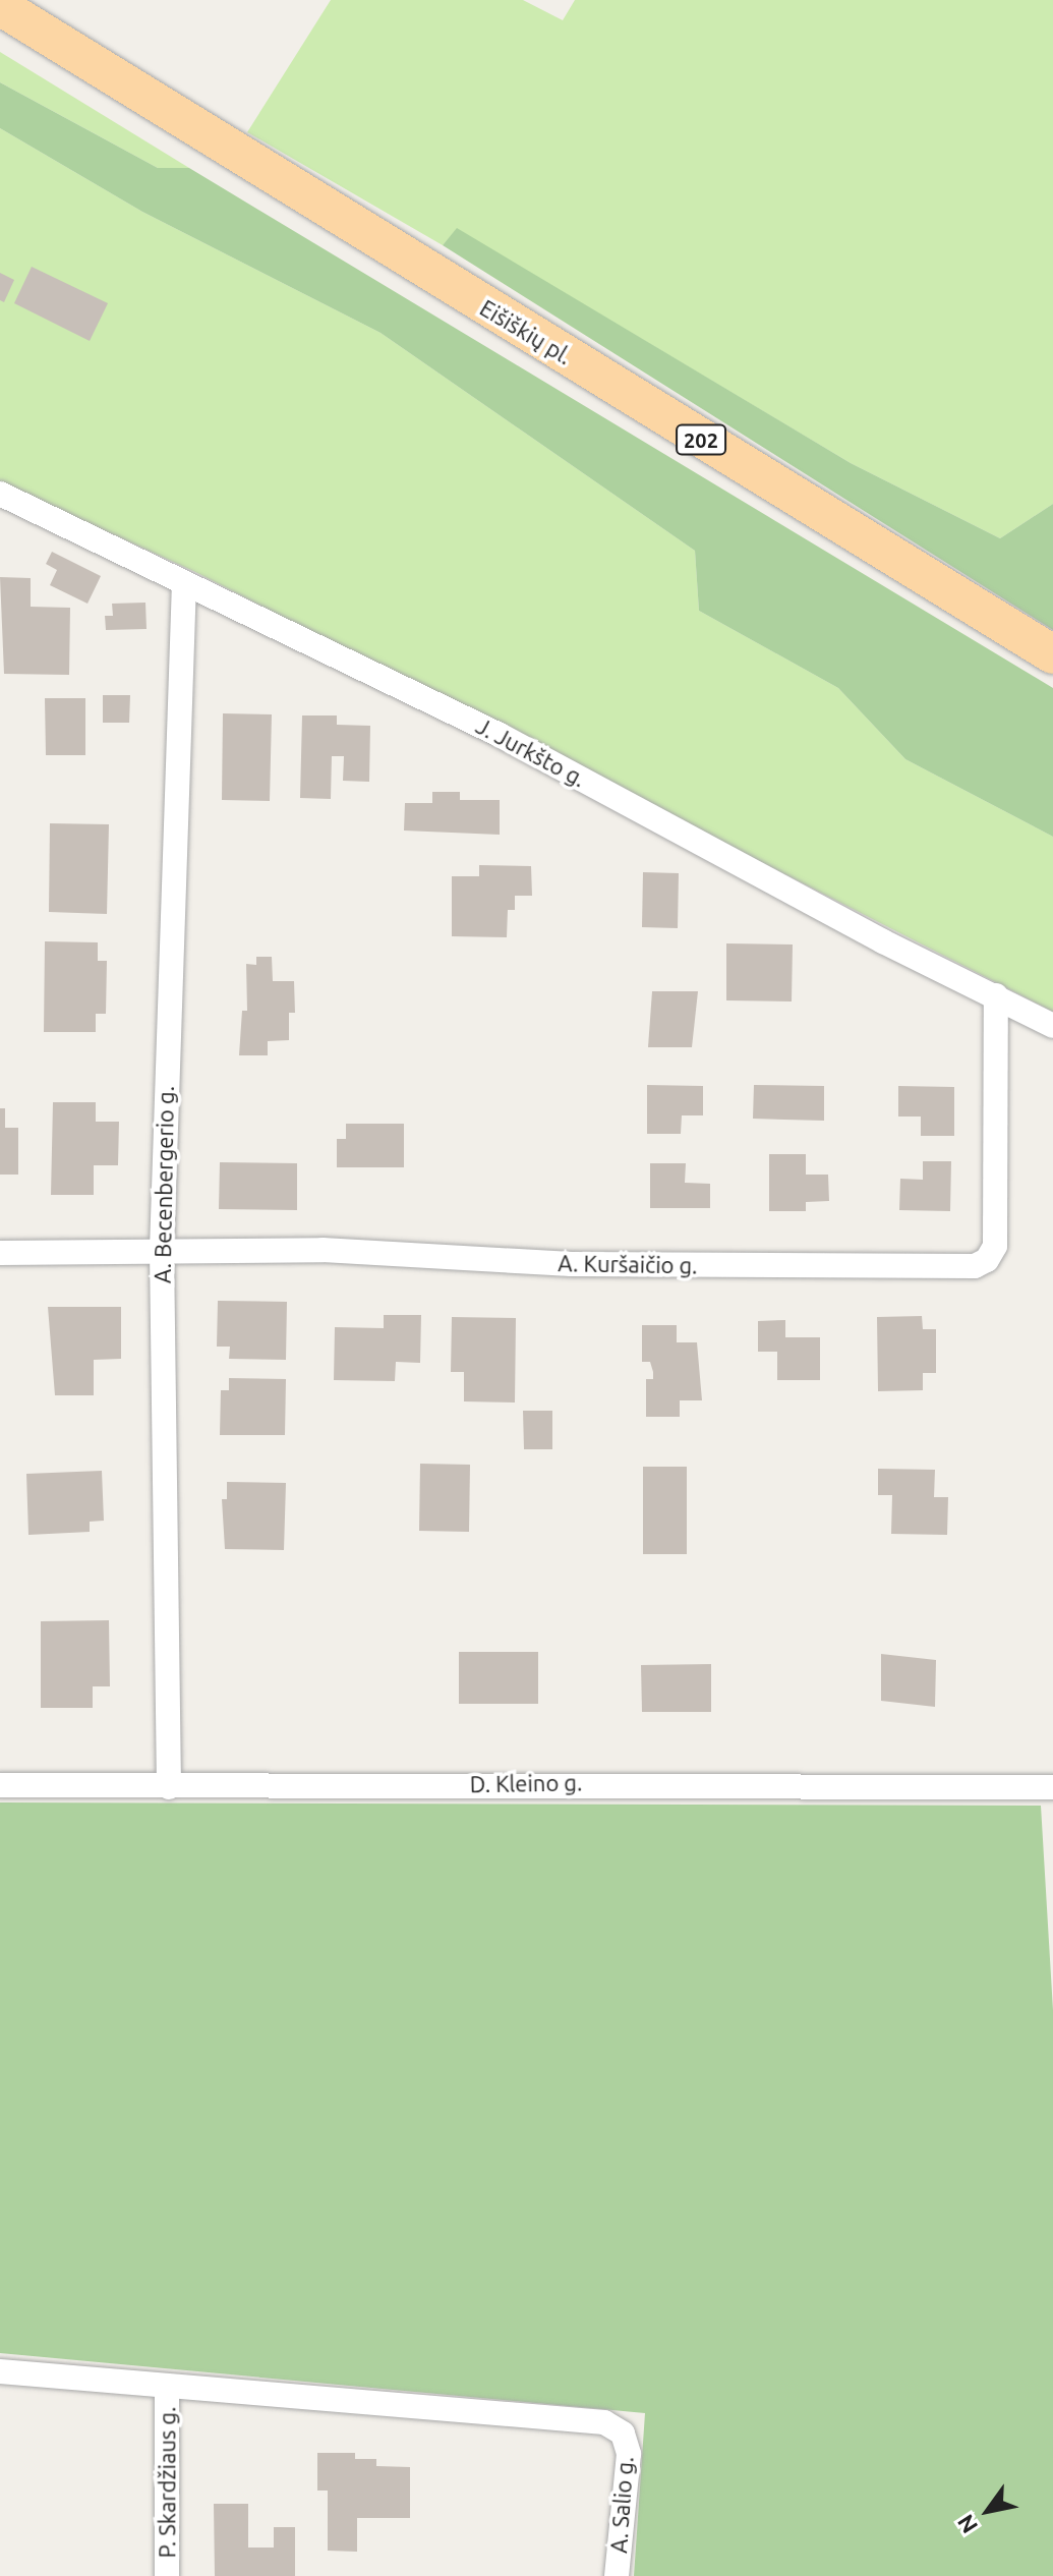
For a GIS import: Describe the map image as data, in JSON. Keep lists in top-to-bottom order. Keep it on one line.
{"streets":{"main road":["Eišiškių pl.","202"],"street":["J. Jurkšto g.","A. Becenbergerio g.","A. Kuršaičio g.","D. Kleino g.","P. Skardžiaus g.","A. Salio g."]},"crossings":[["J. Jurkšto g.","A. Becenbergerio g."],["J. Jurkšto g.","A. Kuršaičio g."],["A. Becenbergerio g.","A. Kuršaičio g."],["A. Becenbergerio g.","D. Kleino g."],["P. Skardžiaus g.","A. Salio g."]],"north":"bottom left"}
